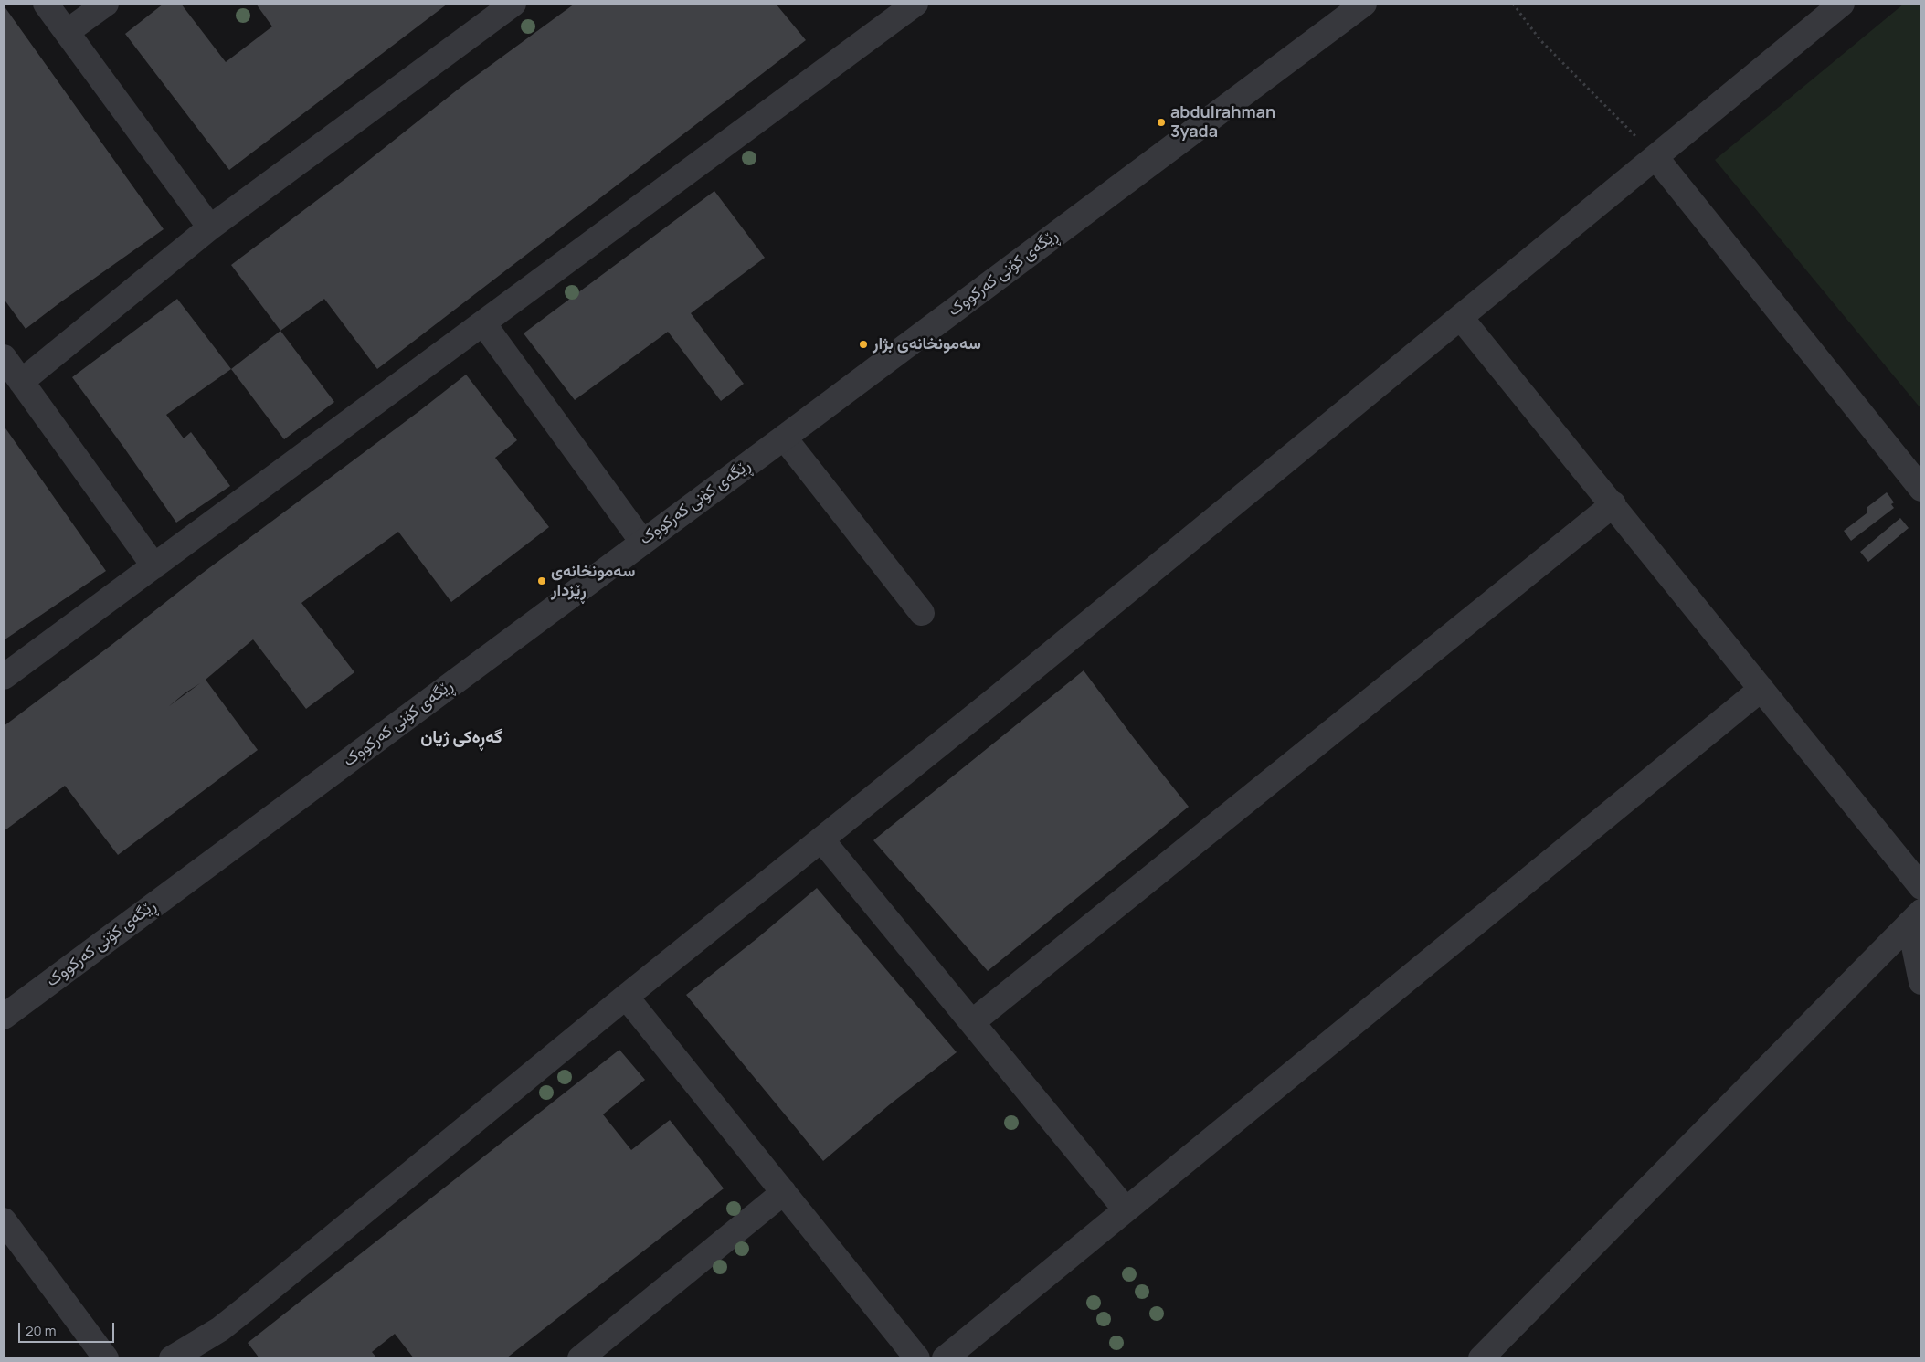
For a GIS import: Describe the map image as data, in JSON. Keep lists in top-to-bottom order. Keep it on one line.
{"streets":{"street":["ڕێگەی کۆنی کەرکووک"]},"districts":["گەڕەکی ژیان"],"places":["abdulrahman 3yada","سەمونخانەی بژار","سەمونخانەی ڕێزدار"],"scale_bar":"20 m"}
